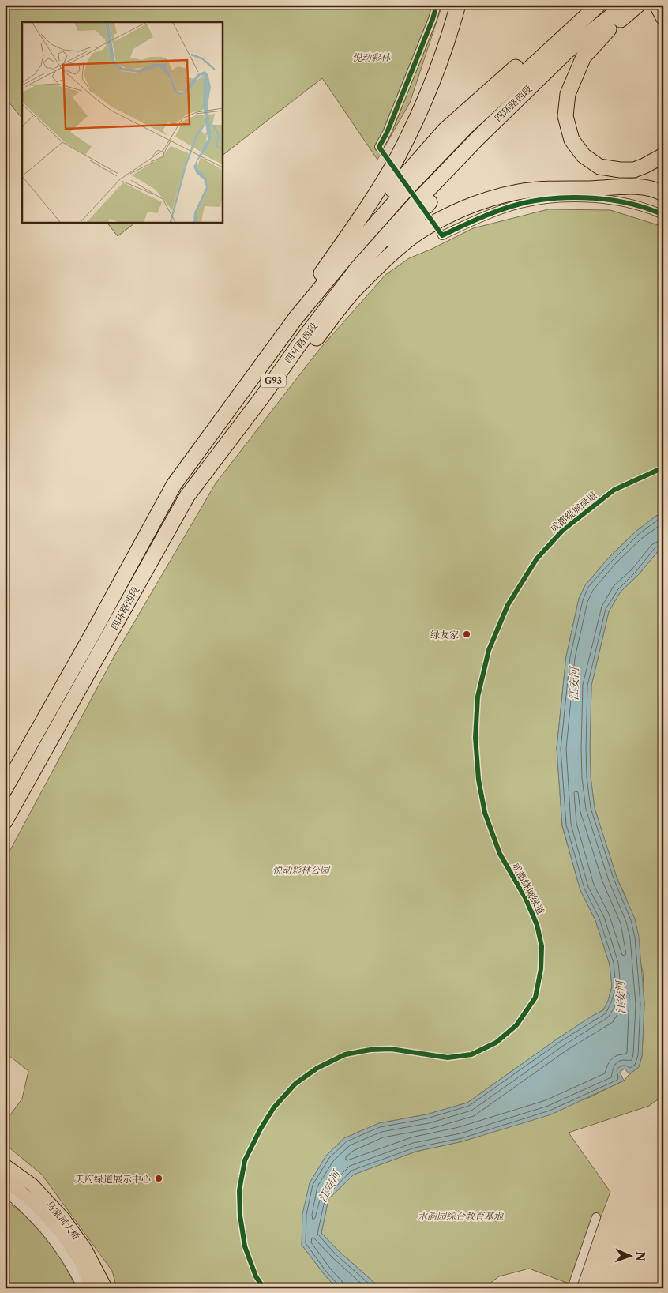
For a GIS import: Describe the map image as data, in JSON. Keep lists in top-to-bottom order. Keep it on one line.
{"streets":{"highway":["四环路西段","G93"],"main road":["马家河大桥"],"cycle path":["成都绕城绿道"]},"water":["江安河"],"parks":["悦动彩林","悦动彩林公园","水韵园综合教育基地"],"places":["绿友家","天府绿道展示中心"],"north":"right"}
